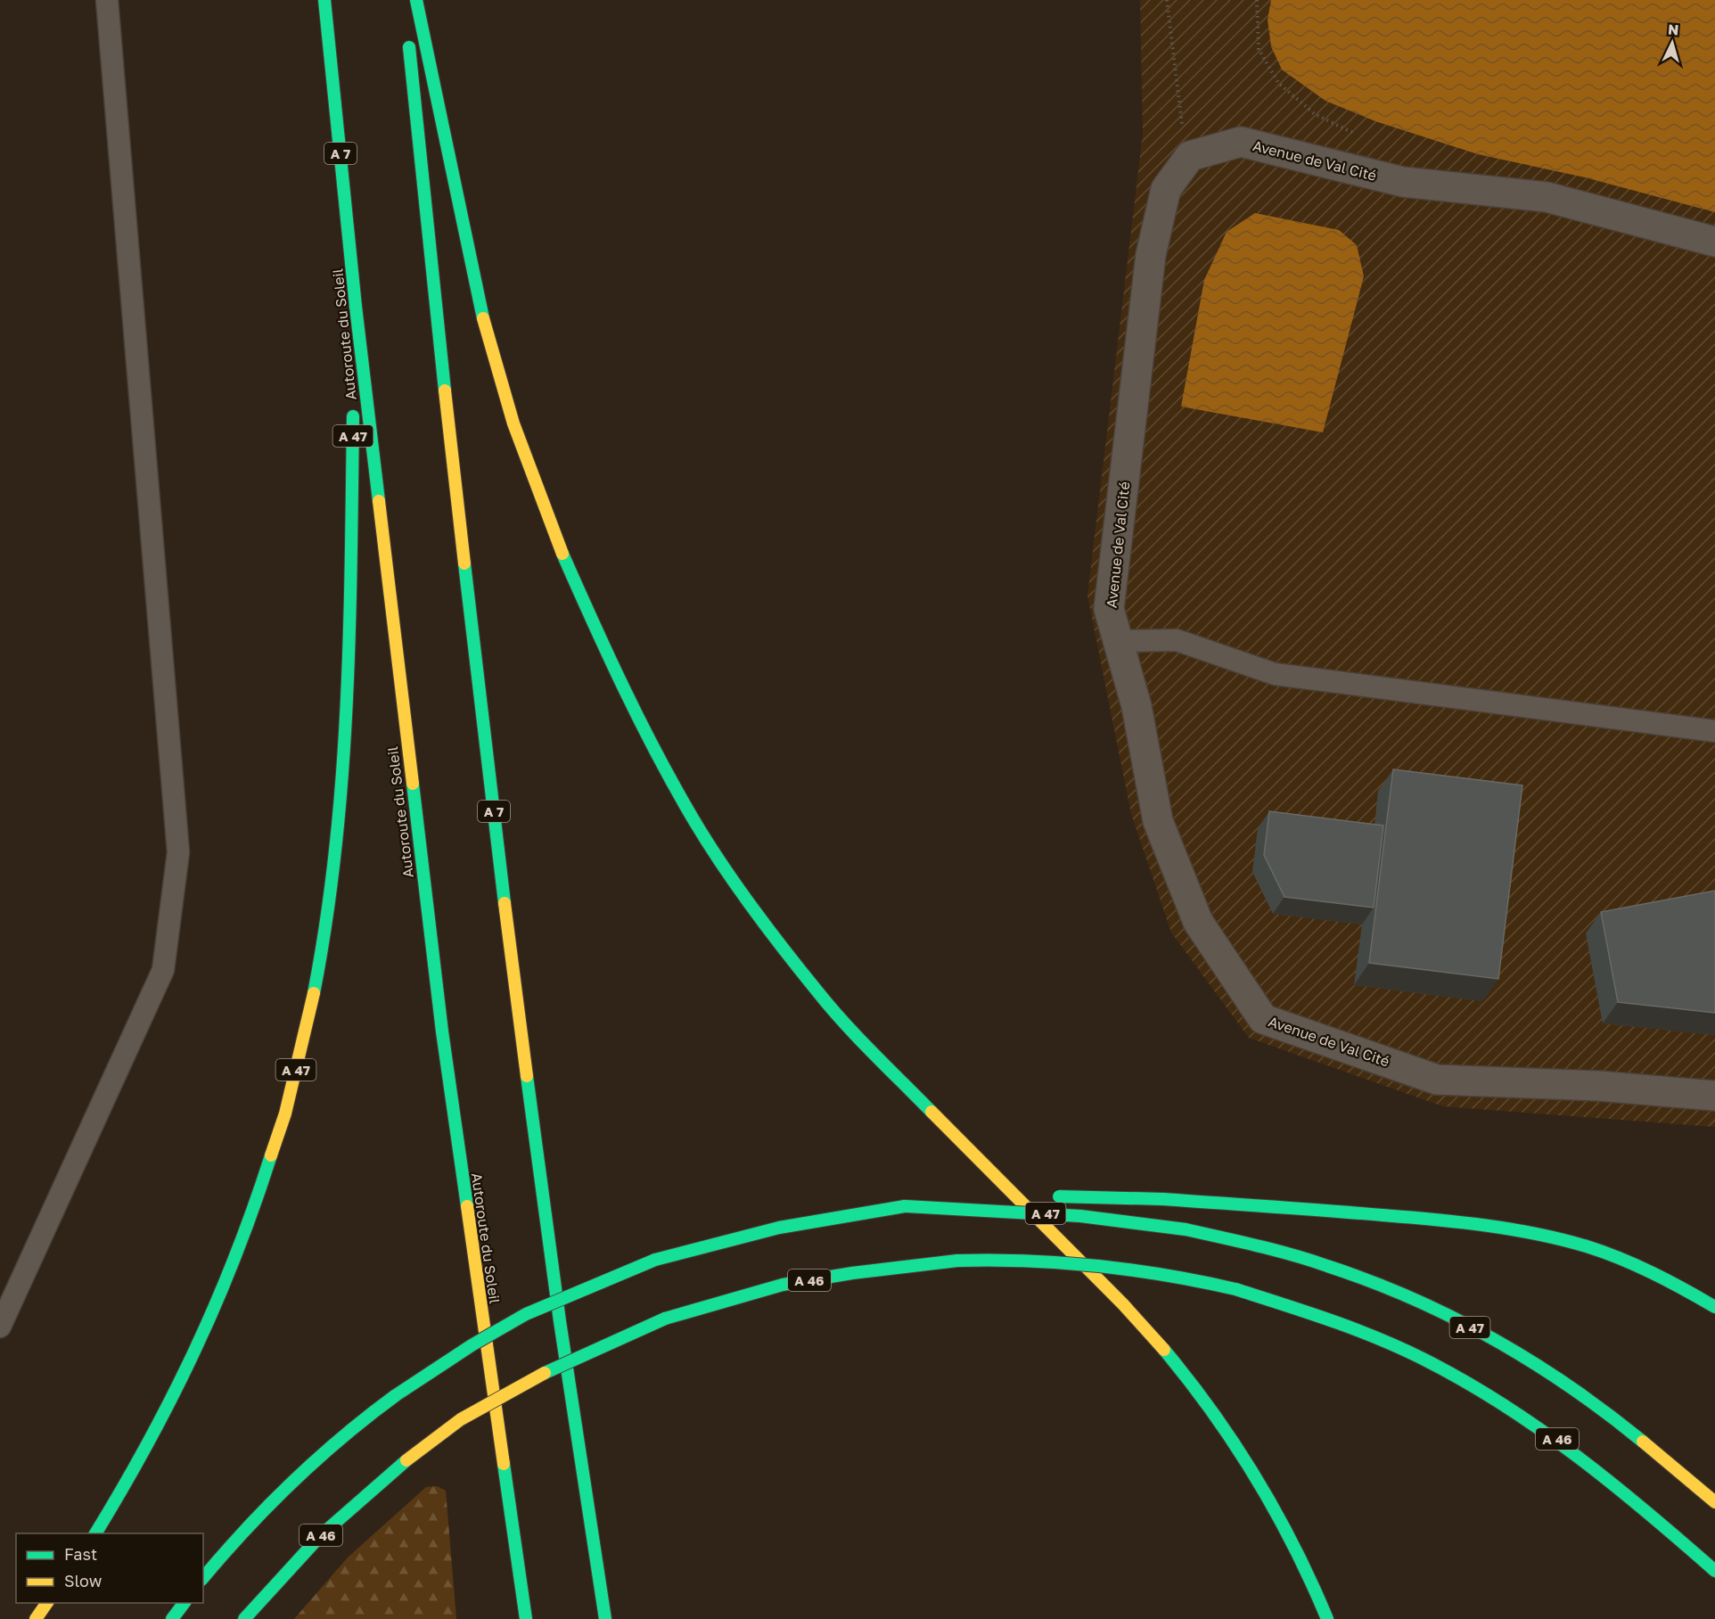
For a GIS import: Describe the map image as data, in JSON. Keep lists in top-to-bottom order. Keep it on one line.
{"streets":{"highway":["A 7","Autoroute du Soleil","A 47","A 46"],"street":["Avenue de Val Cité"]},"crossings":[["Autoroute du Soleil","A 47"]],"legend":["Fast","Slow"],"north":"top"}
